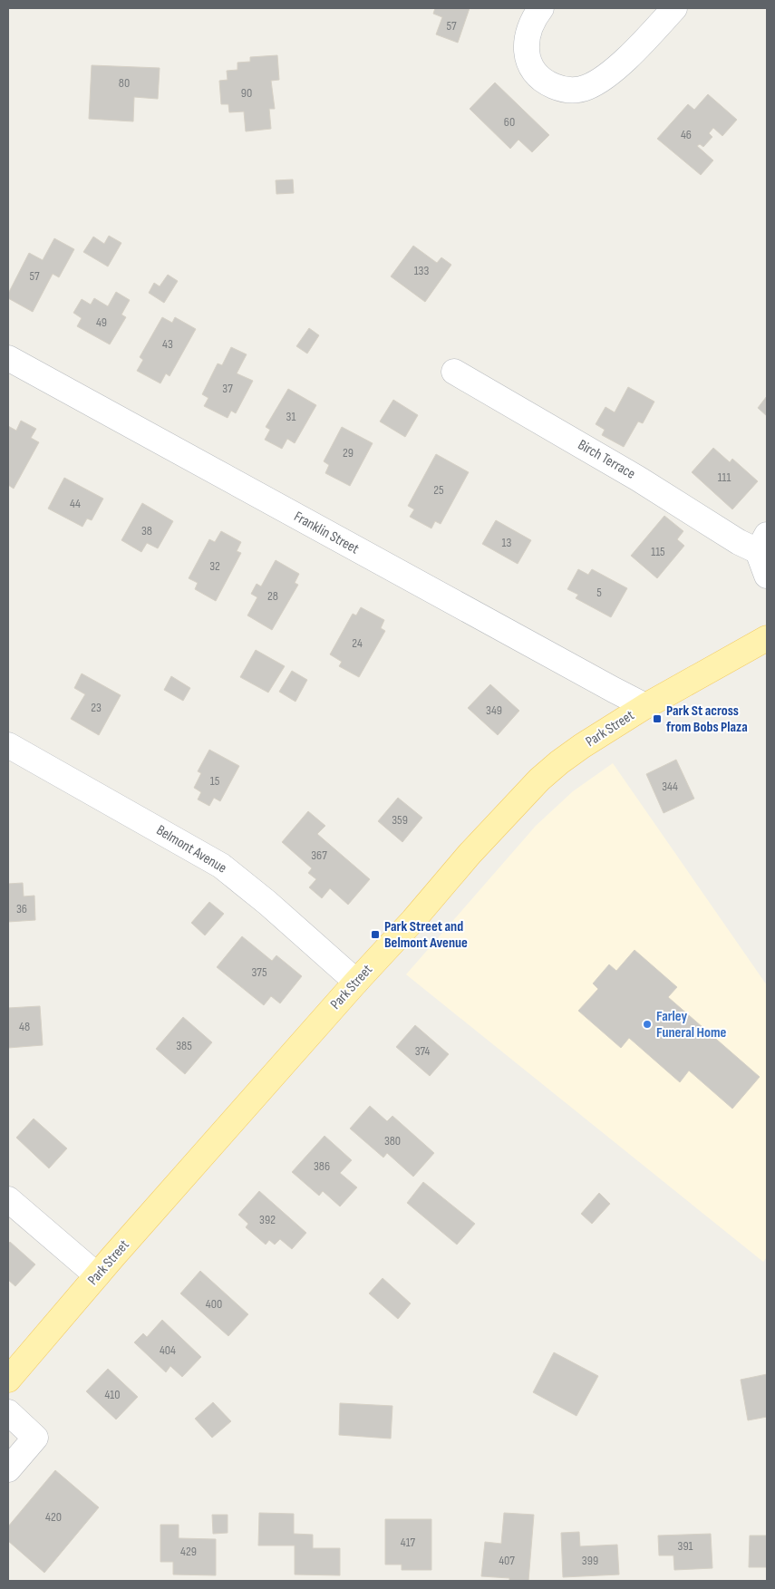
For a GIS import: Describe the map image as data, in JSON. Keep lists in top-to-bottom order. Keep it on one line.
{"streets":{"main road":["Park Street"],"street":["Birch Terrace","Franklin Street","Belmont Avenue"]},"crossings":[["Franklin Street","Park Street"],["Park Street","Belmont Avenue"]],"places":{"transit":["Park St across from Bobs Plaza","Park Street and Belmont Avenue"],"other":["Farley Funeral Home"]},"house_numbers":["57","80","90","60","46","133","57","49","43","37","31","29","111","25","44","38","13","115","32","5","28","24","23","349","15","344","359","367","36","375","48","385","374","380","386","392","400","404","410","420","417","391","429","407","399"]}
